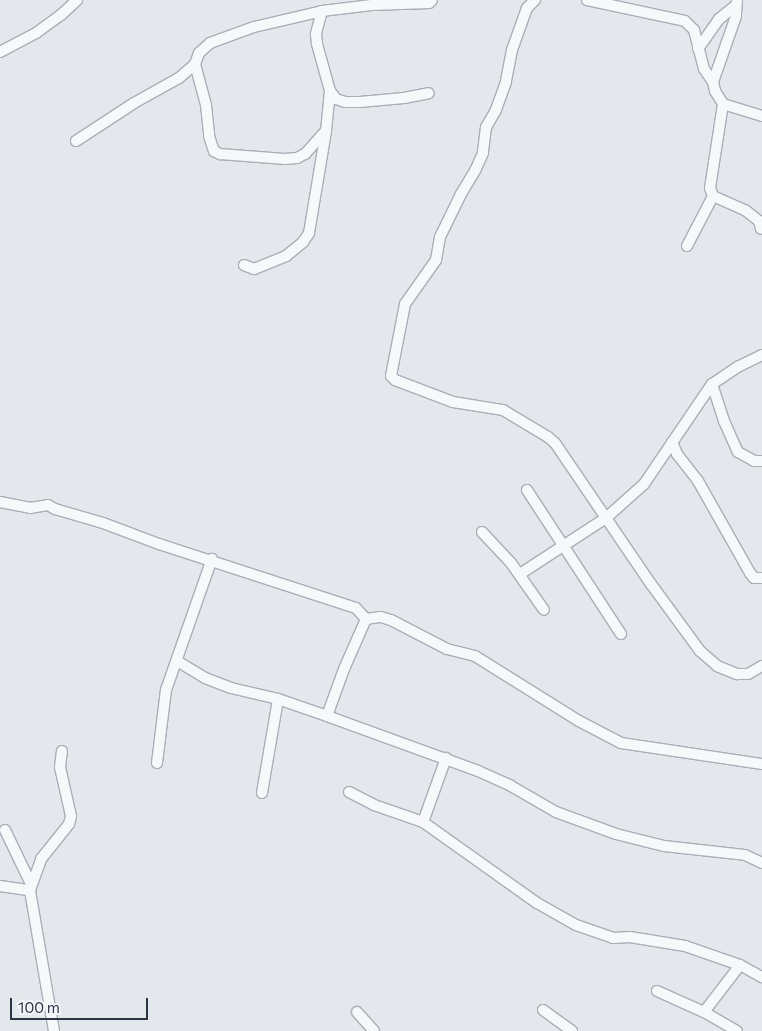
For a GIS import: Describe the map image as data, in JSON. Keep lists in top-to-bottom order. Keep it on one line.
{"scale_bar":"100 m"}
